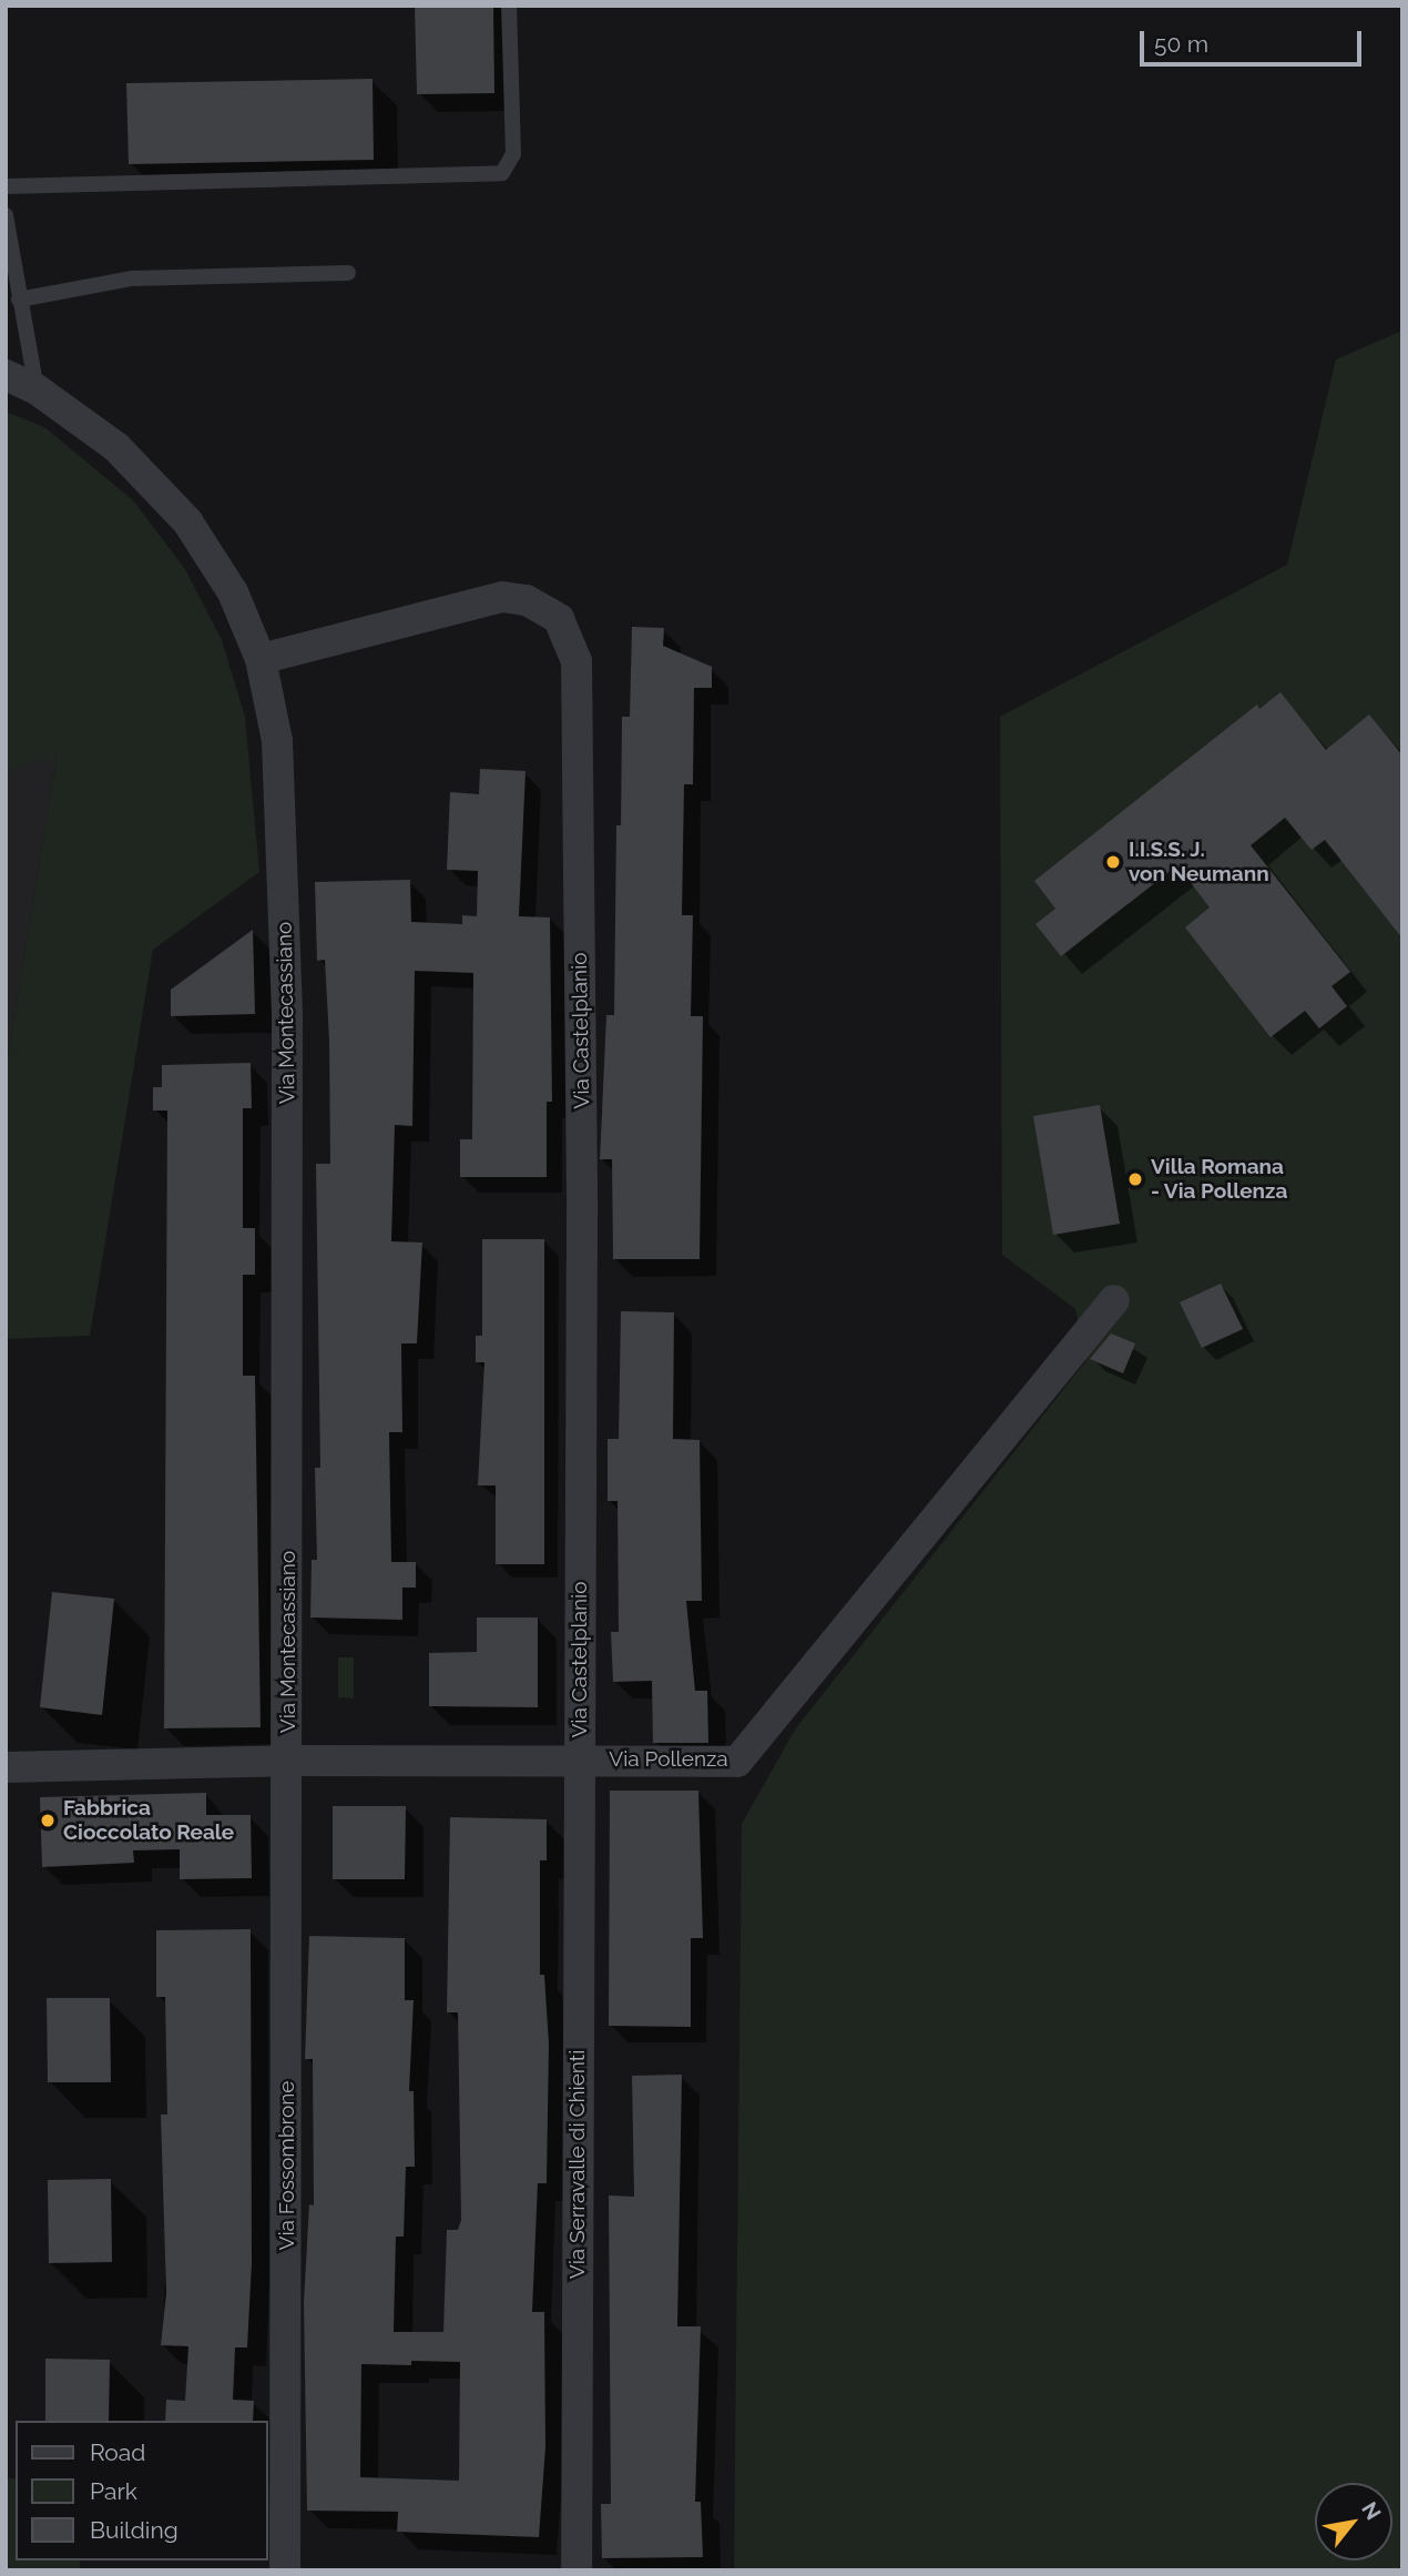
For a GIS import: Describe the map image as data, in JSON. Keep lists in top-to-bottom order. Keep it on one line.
{"streets":{"street":["Via Montecassiano","Via Castelplanio","Via Pollenza","Via Serravalle di Chienti","Via Fossombrone"]},"crossings":[["Via Montecassiano","Via Castelplanio"],["Via Montecassiano","Via Pollenza"],["Via Montecassiano","Via Fossombrone"],["Via Castelplanio","Via Pollenza"],["Via Castelplanio","Via Serravalle di Chienti"],["Via Pollenza","Via Serravalle di Chienti"],["Via Pollenza","Via Fossombrone"]],"places":["I.I.S.S. J. von Neumann","Villa Romana - Via Pollenza","Fabbrica Cioccolato Reale"],"legend":["Road","Park","Building"],"scale_bar":"50 m","north":"top right"}
